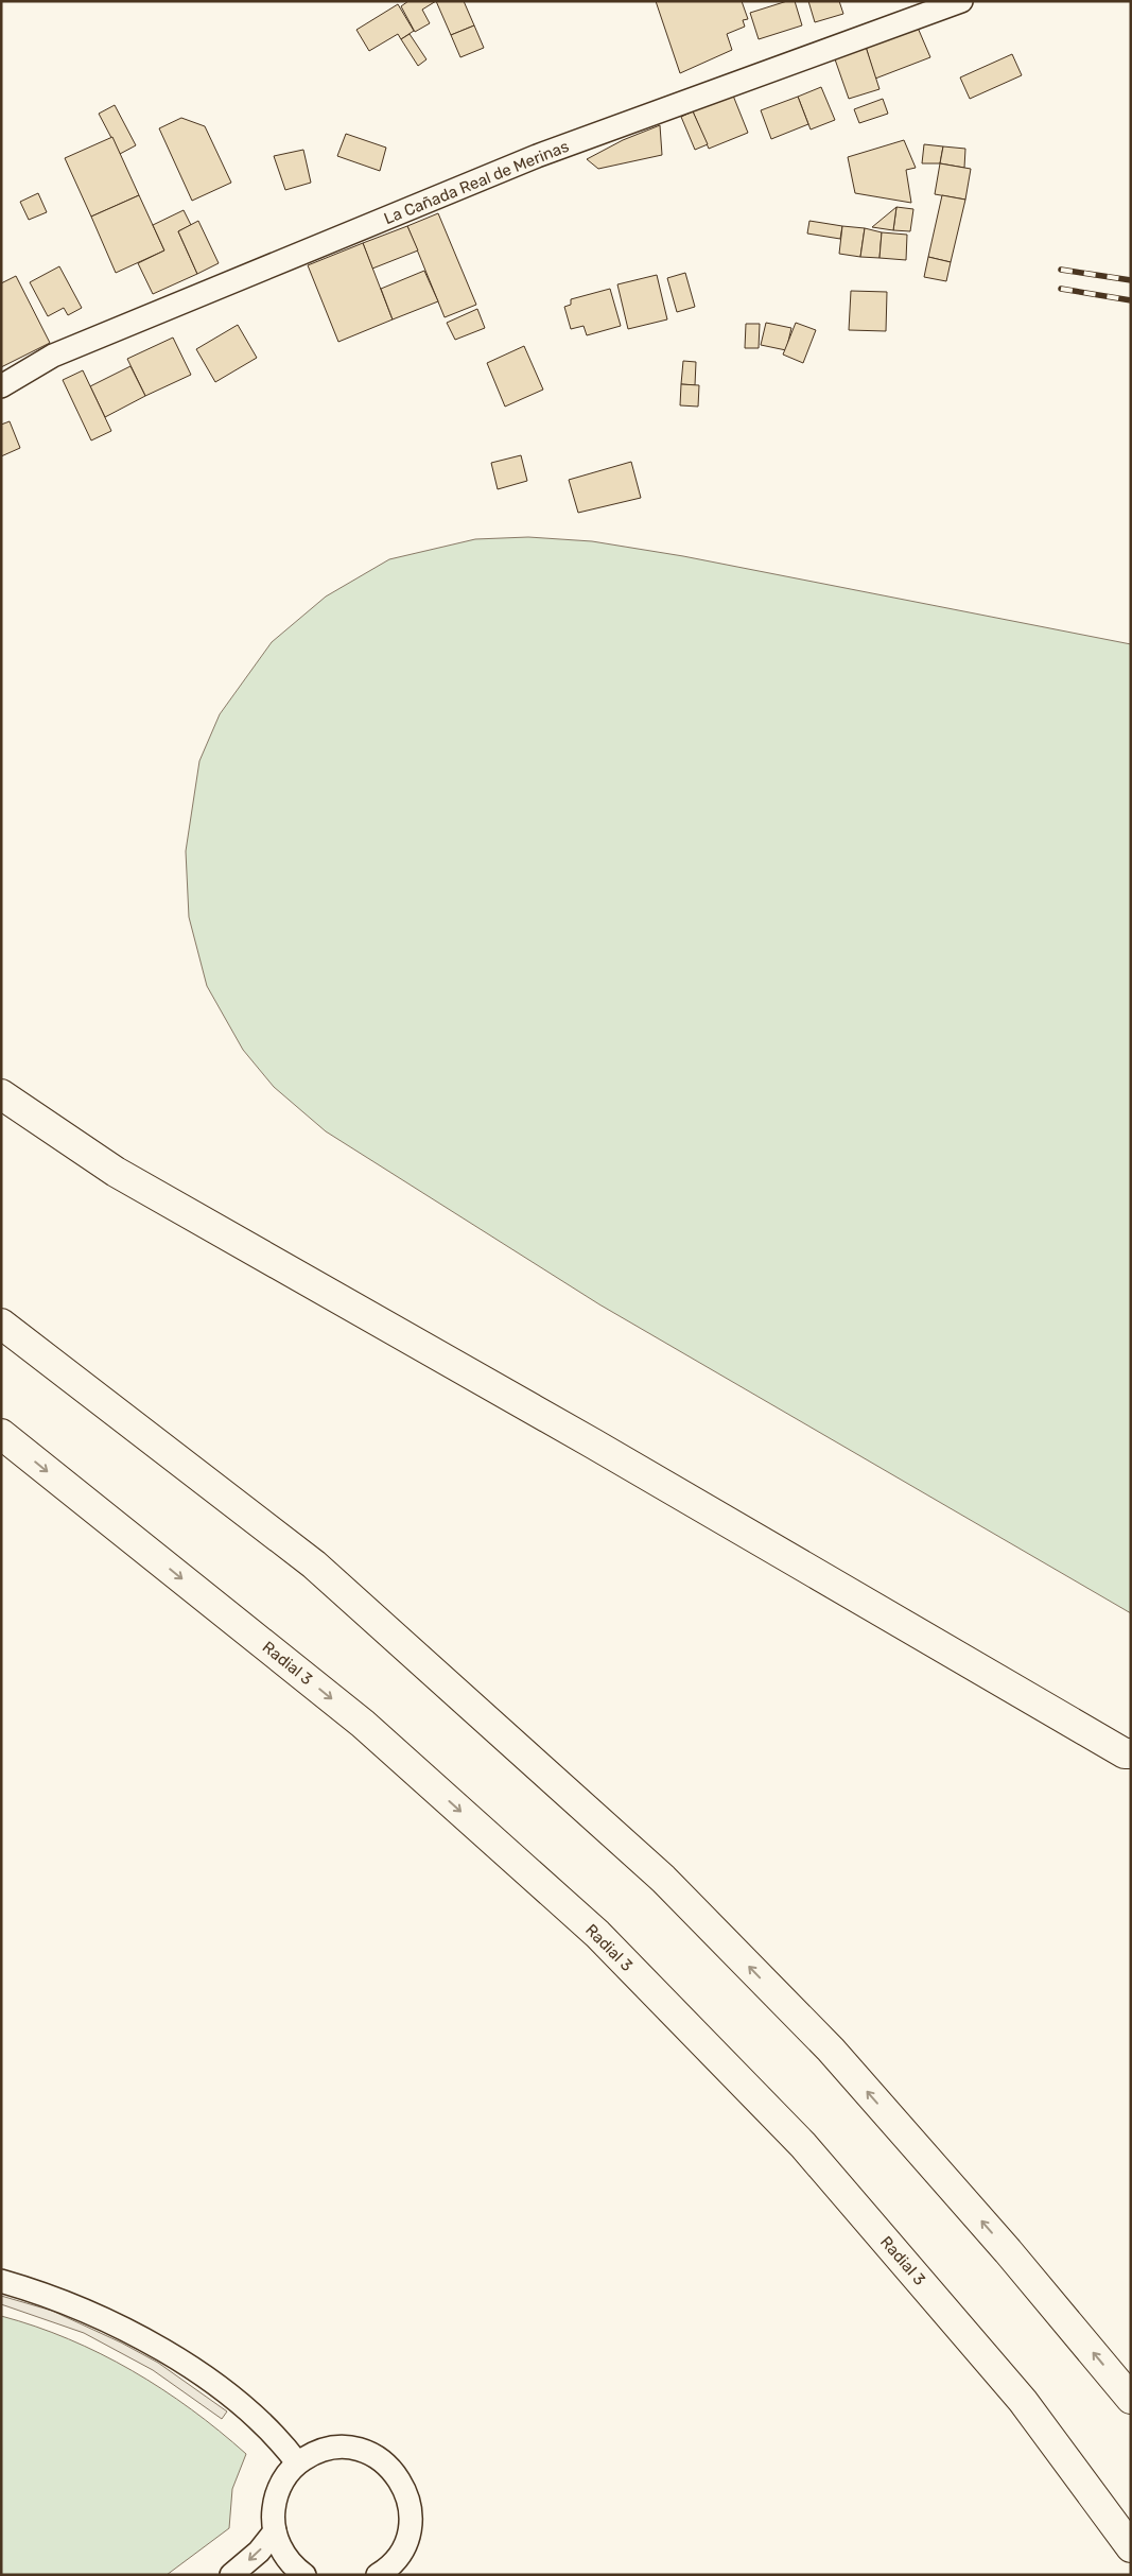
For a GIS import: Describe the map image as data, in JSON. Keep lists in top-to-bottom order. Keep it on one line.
{"streets":{"main road":["Radial 3"],"street":["La Cañada Real de Merinas"]}}
